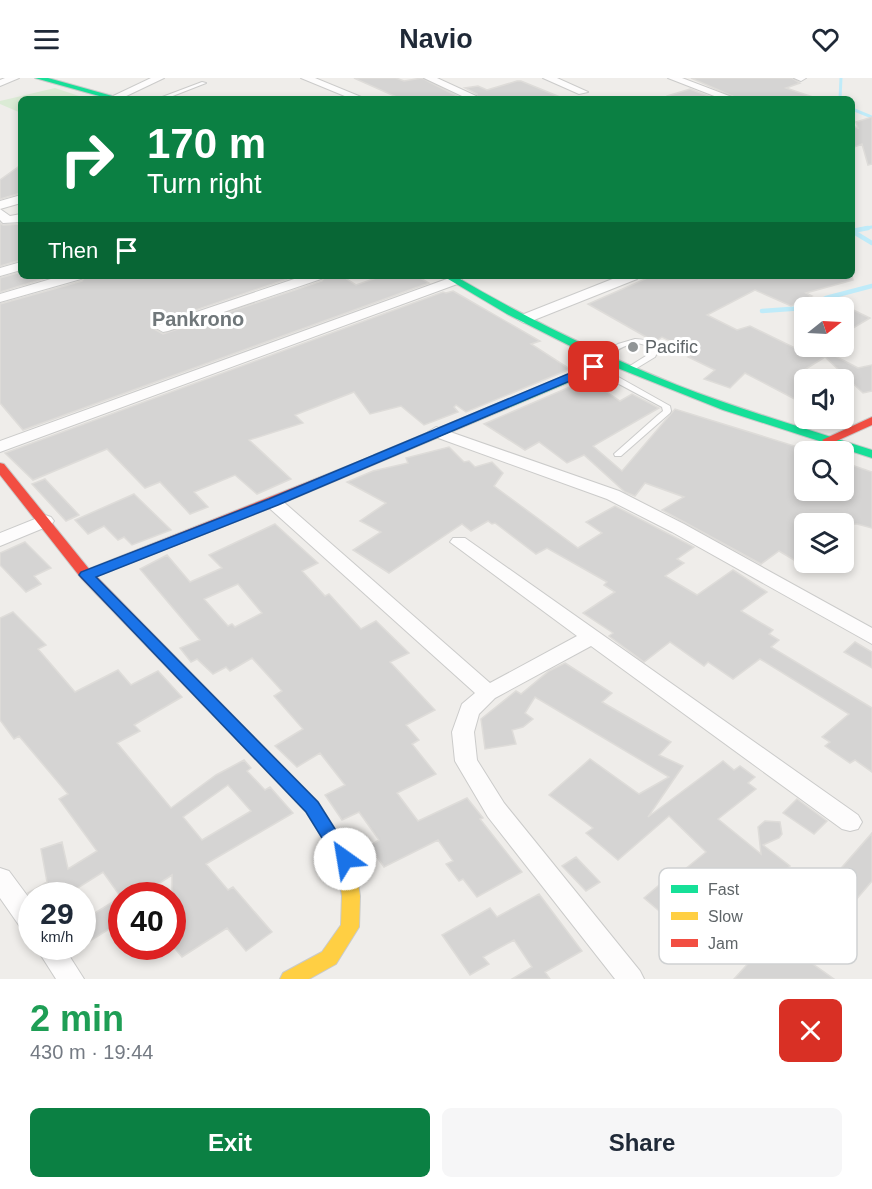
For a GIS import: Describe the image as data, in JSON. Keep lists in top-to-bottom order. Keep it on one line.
{"districts":["Pankrono"],"places":["Pacific"],"legend":["Fast","Slow","Jam"],"north":"right","page":{"header":"Navio","turn":["170 m","Turn right"],"then":"Then","speed":"29 km/h","limit":"40","heading":["2 min","430 m · 19:44"],"buttons":["Exit","Share"]}}
